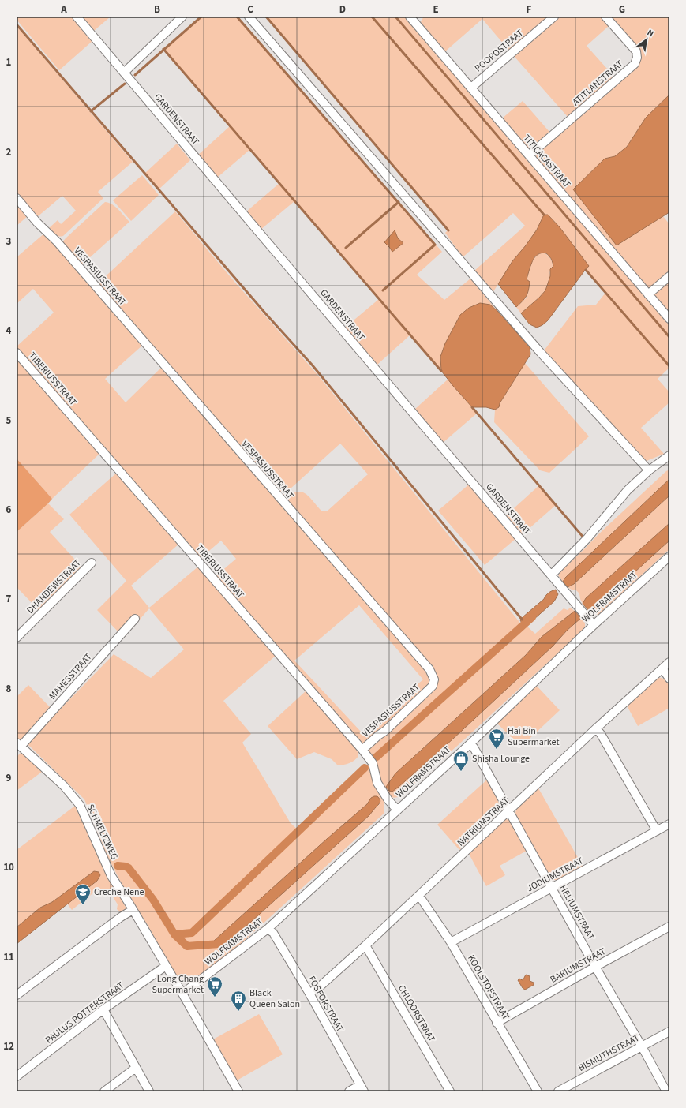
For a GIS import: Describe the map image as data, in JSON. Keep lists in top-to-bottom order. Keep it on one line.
{"streets":{"street":["POOPOSTRAAT","ATITLANSTRAAT","GARDENSTRAAT","TITICACASTRAAT","VESPASIUSSTRAAT","TIBERIUSSTRAAT","DHANDEWSTRAAT","WOLFRAMSTRAAT","MAHESSTRAAT","NATRIUMSTRAAT","SCHMELTZWEG","JODIUMSTRAAT","HELIUMSTRAAT","BARIUMSTRAAT","KOOLSTOFSTRAAT","FOSFORSTRAAT","PAULUS POTTERSTRAAT","CHLOORSTRAAT","BISMUTHSTRAAT"]},"crossings":[["POOPOSTRAAT","TITICACASTRAAT"],["ATITLANSTRAAT","TITICACASTRAAT"],["GARDENSTRAAT","WOLFRAMSTRAAT"],["VESPASIUSSTRAAT","TIBERIUSSTRAAT"],["TIBERIUSSTRAAT","WOLFRAMSTRAAT"],["WOLFRAMSTRAAT","SCHMELTZWEG"],["WOLFRAMSTRAAT","HELIUMSTRAAT"],["WOLFRAMSTRAAT","FOSFORSTRAAT"],["MAHESSTRAAT","SCHMELTZWEG"],["NATRIUMSTRAAT","HELIUMSTRAAT"],["NATRIUMSTRAAT","KOOLSTOFSTRAAT"],["NATRIUMSTRAAT","FOSFORSTRAAT"],["NATRIUMSTRAAT","CHLOORSTRAAT"],["SCHMELTZWEG","PAULUS POTTERSTRAAT"],["JODIUMSTRAAT","HELIUMSTRAAT"],["JODIUMSTRAAT","KOOLSTOFSTRAAT"],["HELIUMSTRAAT","BARIUMSTRAAT"],["HELIUMSTRAAT","BISMUTHSTRAAT"],["BARIUMSTRAAT","KOOLSTOFSTRAAT"]],"places":{"supermarket":["Hai Bin Supermarket","Long Chang Supermarket"],"shop":["Shisha Lounge"],"school or university":["Creche Nene"],"building":["Black Queen Salon"]},"north":"top right","grid":{"columns":["A","B","C","D","E","F","G"],"rows":["1","2","3","4","5","6","7","8","9","10","11","12"]}}
